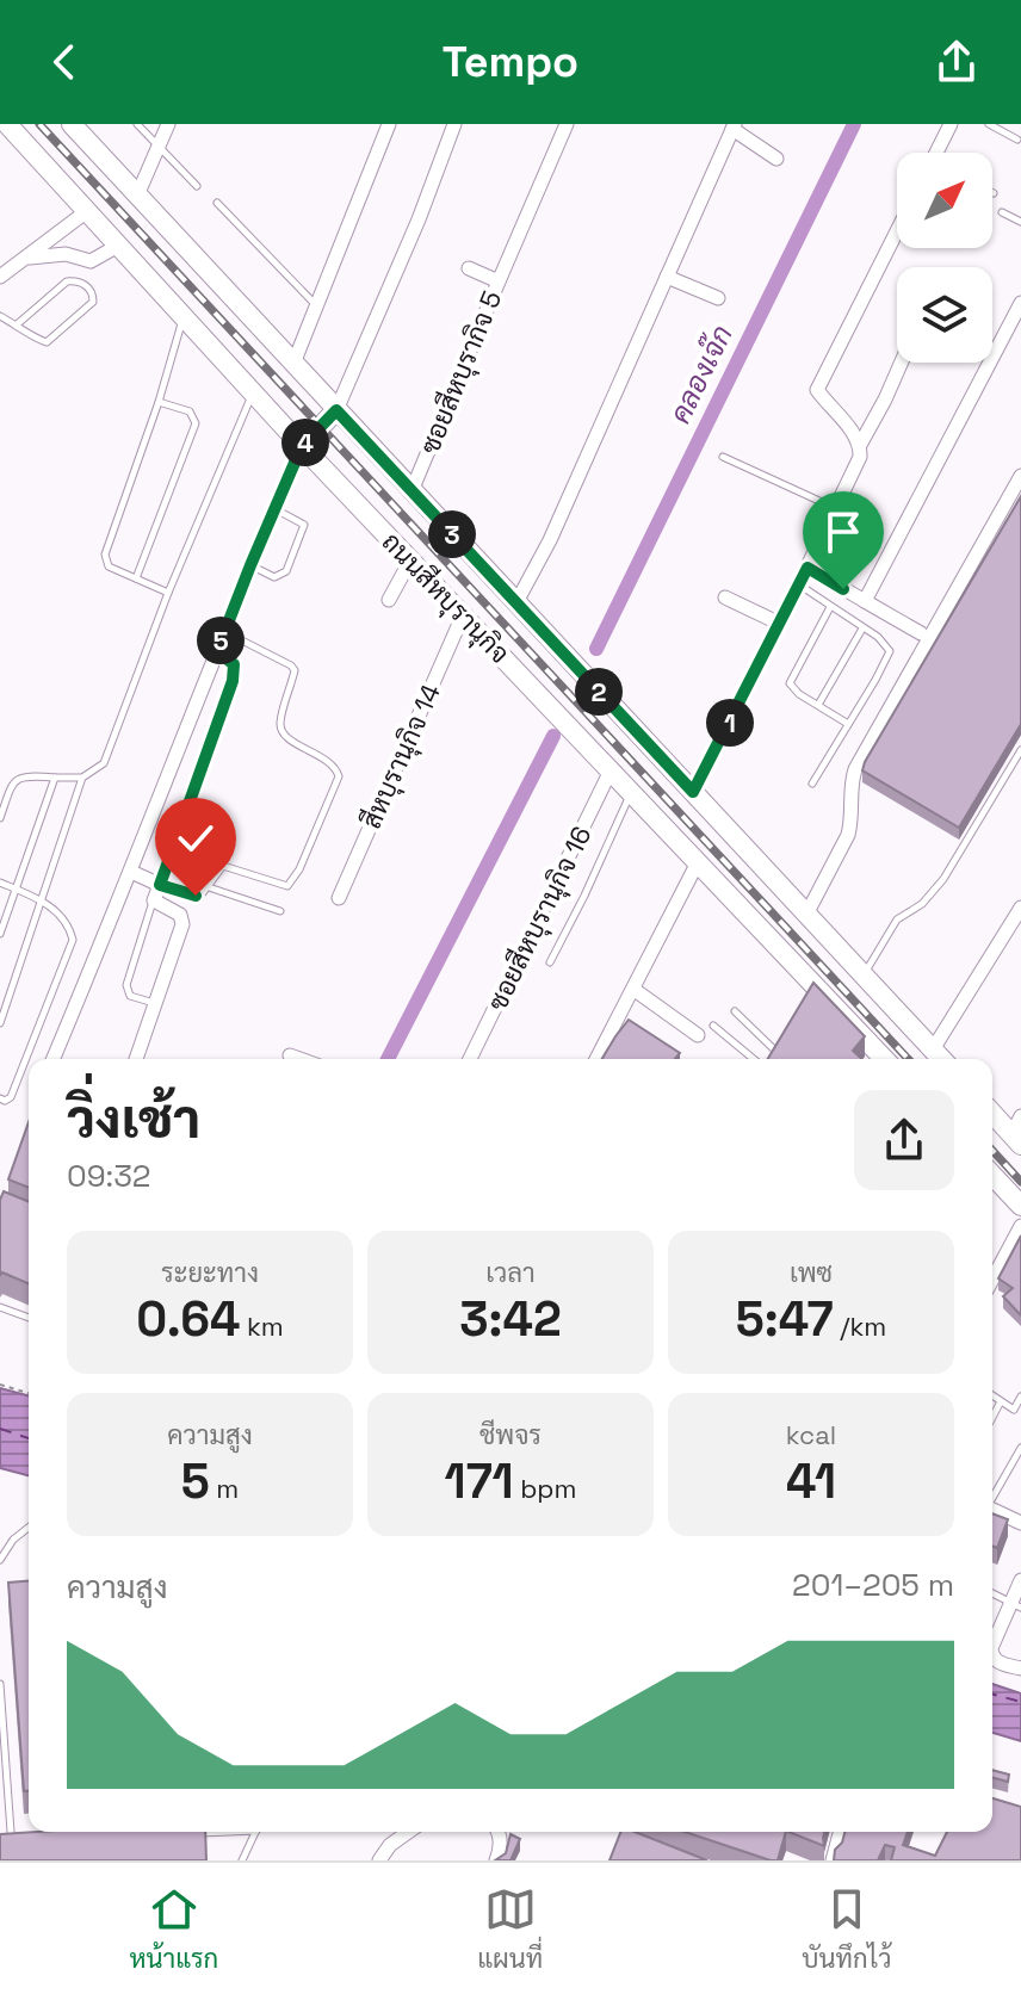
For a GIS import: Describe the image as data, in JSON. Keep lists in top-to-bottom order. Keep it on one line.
{"streets":{"main road":["ถนนสีหบุรานุกิจ"],"street":["ซอยสีหบุรากิจ 5","สีหบุรานุกิจ 14","ซอยสีหบุรานุกิจ 16"]},"crossings":[["ซอยสีหบุรากิจ 5","ถนนสีหบุรานุกิจ"],["ถนนสีหบุรานุกิจ","สีหบุรานุกิจ 14"],["ถนนสีหบุรานุกิจ","ซอยสีหบุรานุกิจ 16"]],"water":["คลองเจ๊ก"],"north":"top right","page":{"header":"Tempo","pins":["4","3","5","2","1"],"heading":["วิ่งเช้า","09:32"],"stats":[["ระยะทาง","0.64 km"],["เวลา","3:42"],["เพซ","5:47 /km"],["ความสูง","5 m"],["ชีพจร","171 bpm"],["kcal","41"]],"chart":["ความสูง","201–205 m"],"tabs":["หน้าแรก","แผนที่","บันทึกไว้"]}}
